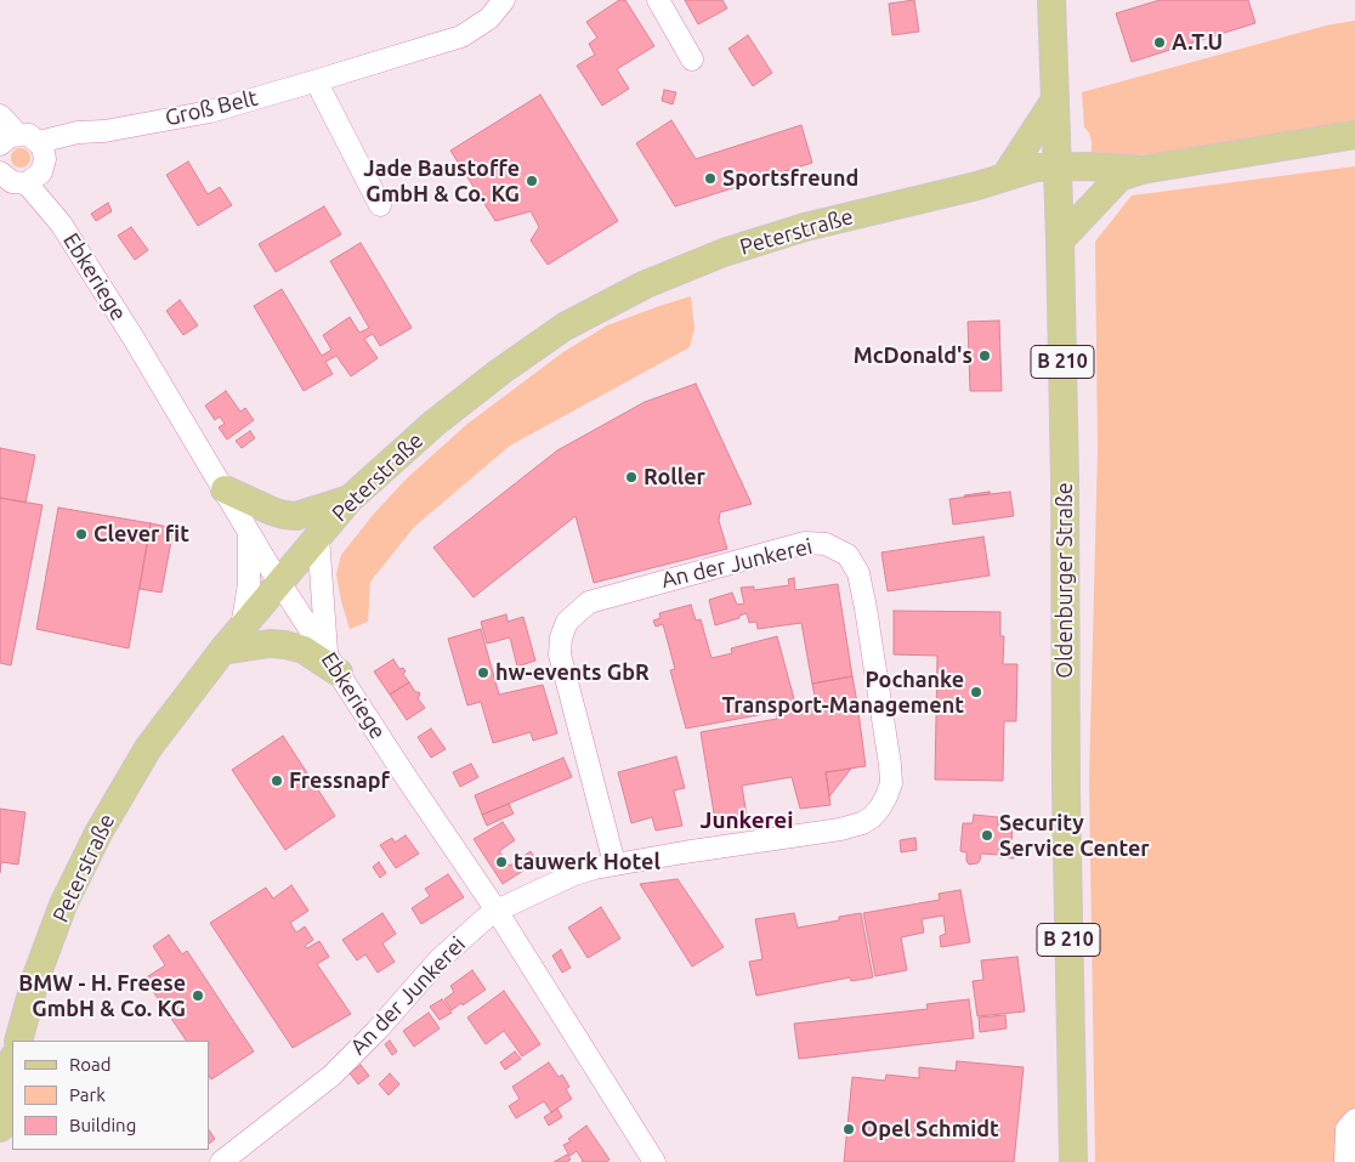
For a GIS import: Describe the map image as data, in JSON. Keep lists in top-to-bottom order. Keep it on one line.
{"streets":{"main road":["Peterstraße","B 210","Oldenburger Straße"],"street":["Groß Belt","Ebkeriege","An der Junkerei"]},"crossings":[["Groß Belt","Ebkeriege"],["Peterstraße","Ebkeriege"],["Peterstraße","Oldenburger Straße"],["Ebkeriege","An der Junkerei"]],"districts":["Junkerei"],"places":["A.T.U","Sportsfreund","Jade Baustoffe GmbH & Co. KG","McDonald's","Roller","Clever fit","hw-events GbR","Pochanke Transport-Management","Fressnapf","Security Service Center","tauwerk Hotel","BMW - H. Freese GmbH & Co. KG","Opel Schmidt"],"legend":["Road","Park","Building"]}
